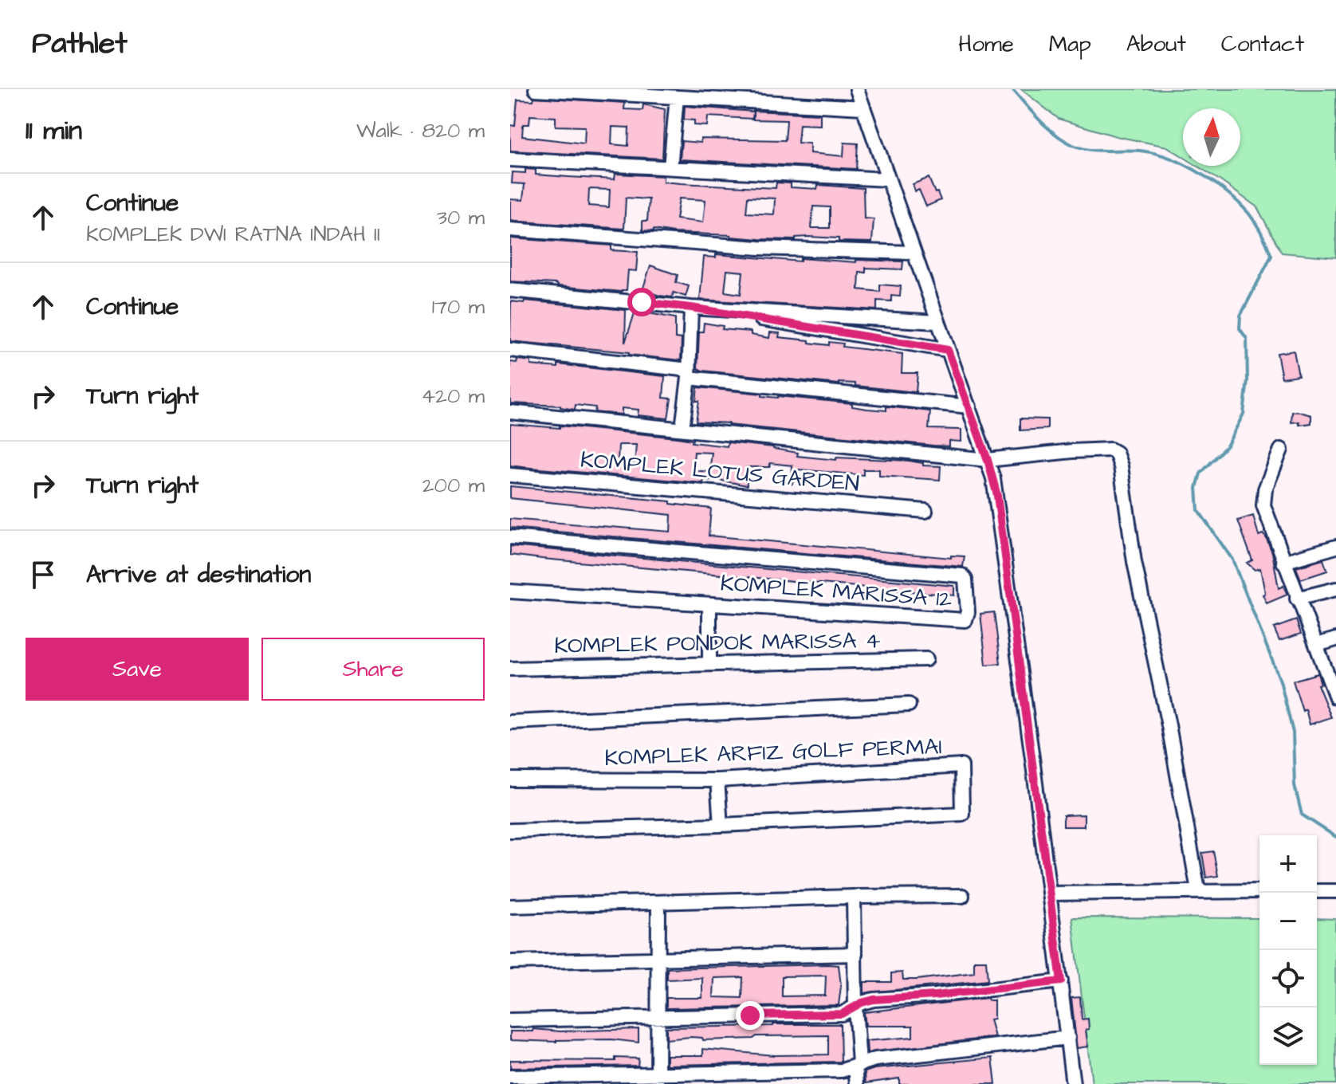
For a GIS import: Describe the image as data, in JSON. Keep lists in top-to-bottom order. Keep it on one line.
{"streets":{"street":["KOMPLEK LOTUS GARDEN","KOMPLEK MARISSA 12","KOMPLEK PONDOK MARISSA 4","KOMPLEK ARFIZ GOLF PERMAI"]},"north":"top","page":{"header":"Pathlet","nav":["Home","Map","About","Contact"],"heading":["11 min","Walk · 820 m"],"list":[["Continue","KOMPLEK DWI RATNA INDAH II","30 m"],["Continue","170 m"],["Turn right","420 m"],["Turn right","200 m"],"Arrive at destination"],"buttons":["Save","Share"],"map_buttons":["+","−"]}}
